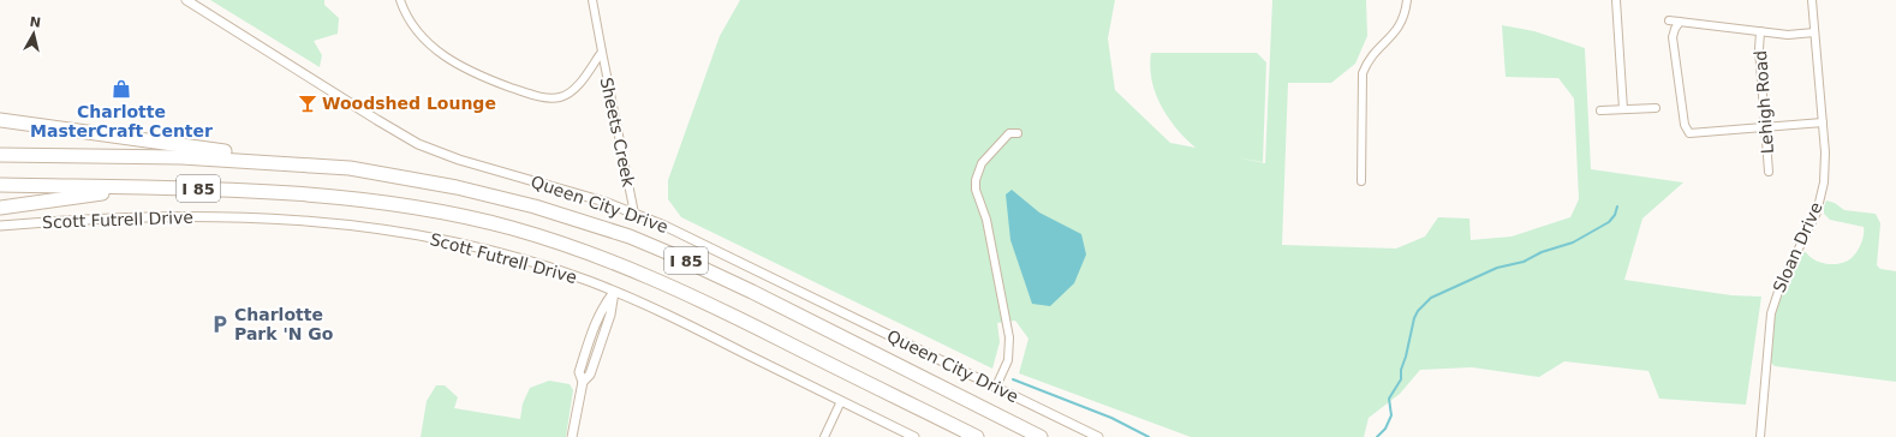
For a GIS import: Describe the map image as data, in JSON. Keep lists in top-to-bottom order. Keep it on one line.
{"streets":{"highway":["I 85"],"street":["Lehigh Road","Sheets Creek","Queen City Drive","Scott Futrell Drive","Sloan Drive"]},"crossings":[["Sheets Creek","Queen City Drive"]],"places":{"shop":["Charlotte MasterCraft Center"],"bar":["Woodshed Lounge"],"parking":["Charlotte Park 'N Go"]},"north":"top"}
